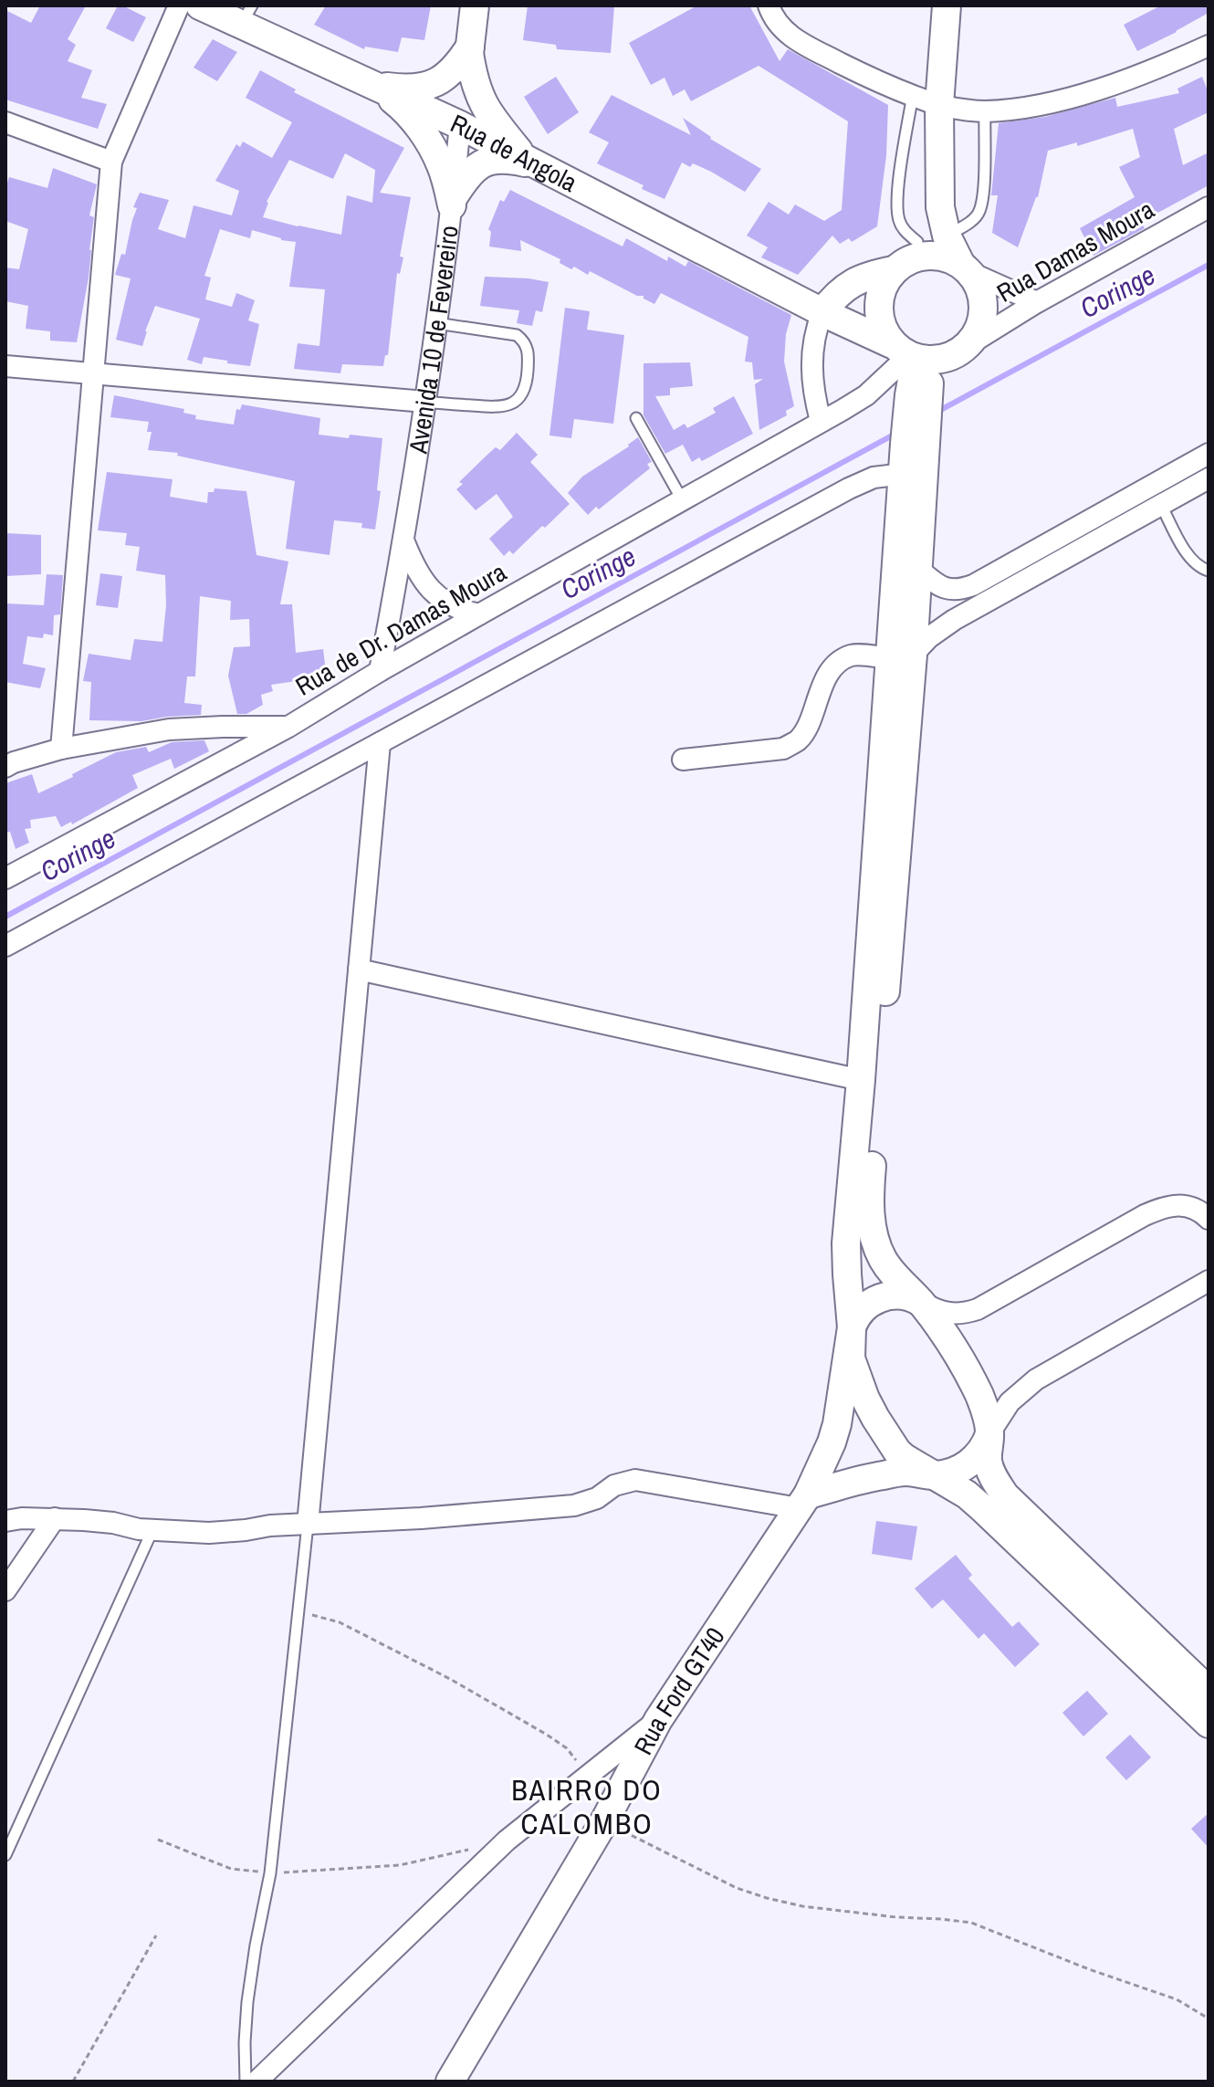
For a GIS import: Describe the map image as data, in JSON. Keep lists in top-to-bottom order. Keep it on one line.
{"streets":{"street":["Rua de Angola","Rua Damas Moura","Avenida 10 de Fevereiro","Rua de Dr. Damas Moura","Rua Ford GT40"]},"crossings":[["Rua de Angola","Rua Damas Moura"],["Rua de Angola","Avenida 10 de Fevereiro"],["Rua de Angola","Rua de Dr. Damas Moura"],["Rua Damas Moura","Rua de Dr. Damas Moura"],["Avenida 10 de Fevereiro","Rua de Dr. Damas Moura"]],"districts":["BAIRRO DO CALOMBO"],"water":["Coringe"]}
